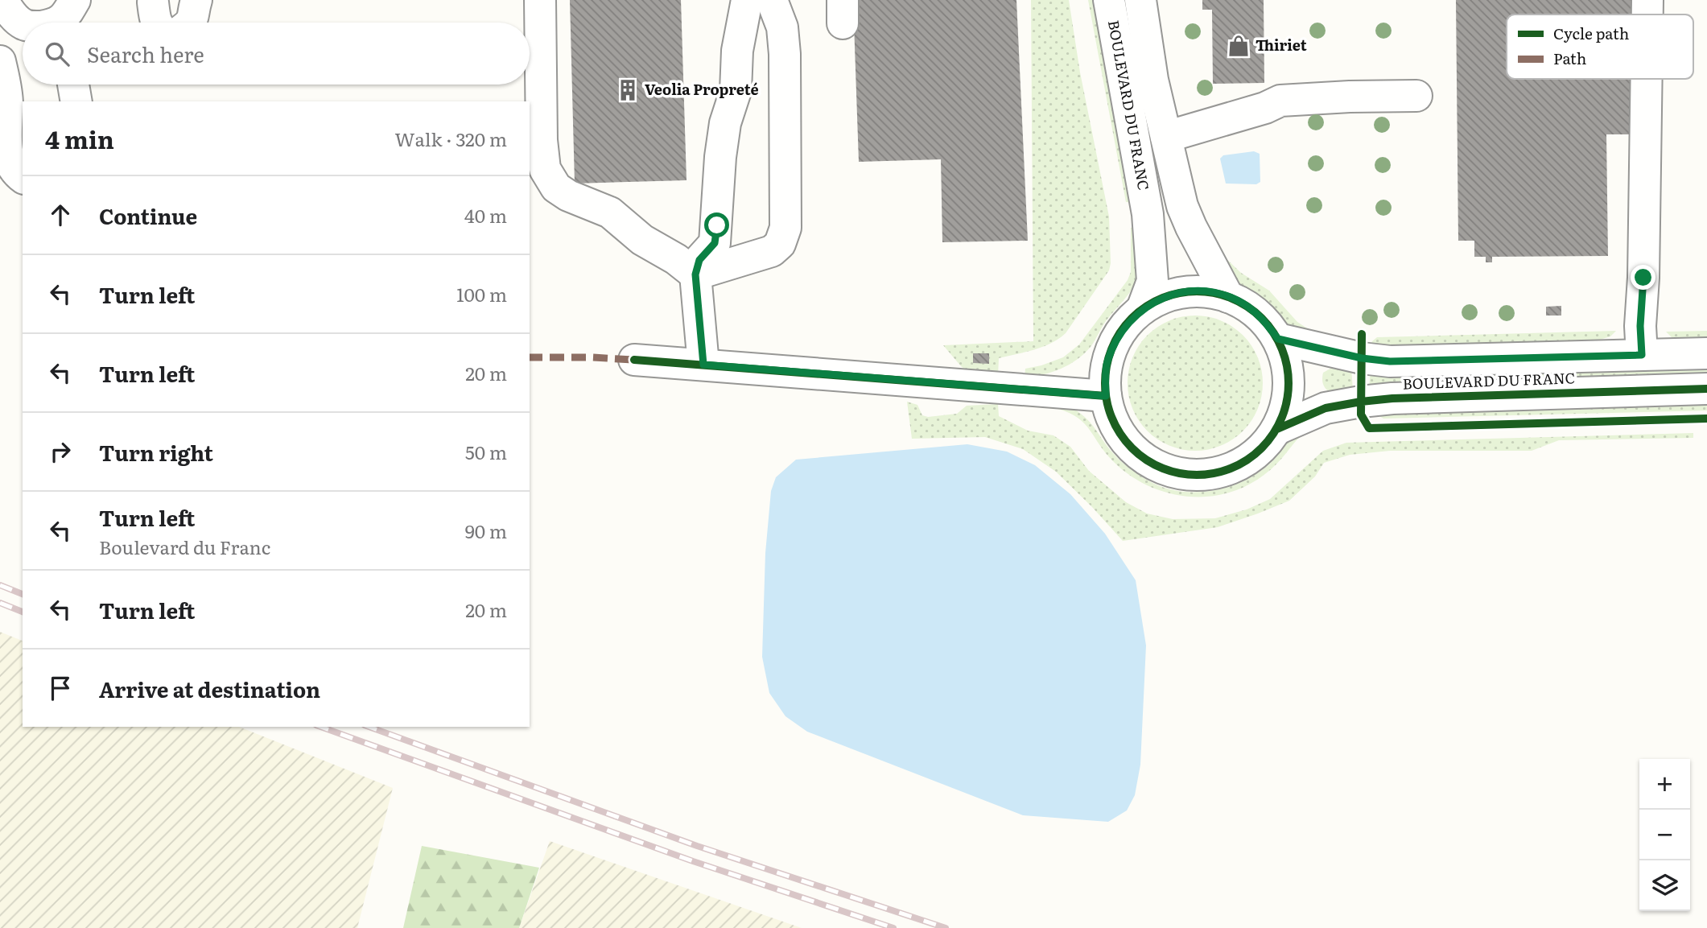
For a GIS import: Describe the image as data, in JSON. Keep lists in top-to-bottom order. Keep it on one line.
{"streets":{"street":["BOULEVARD DU FRANC"]},"places":{"shop":["Thiriet"],"building":["Veolia Propreté"]},"legend":["Cycle path","Path"],"page":{"search":"Search here","heading":["4 min","Walk · 320 m"],"list":[["Continue","40 m"],["Turn left","100 m"],["Turn left","20 m"],["Turn right","50 m"],["Turn left","Boulevard du Franc","90 m"],["Turn left","20 m"],"Arrive at destination"],"map_buttons":["+","−"]}}
